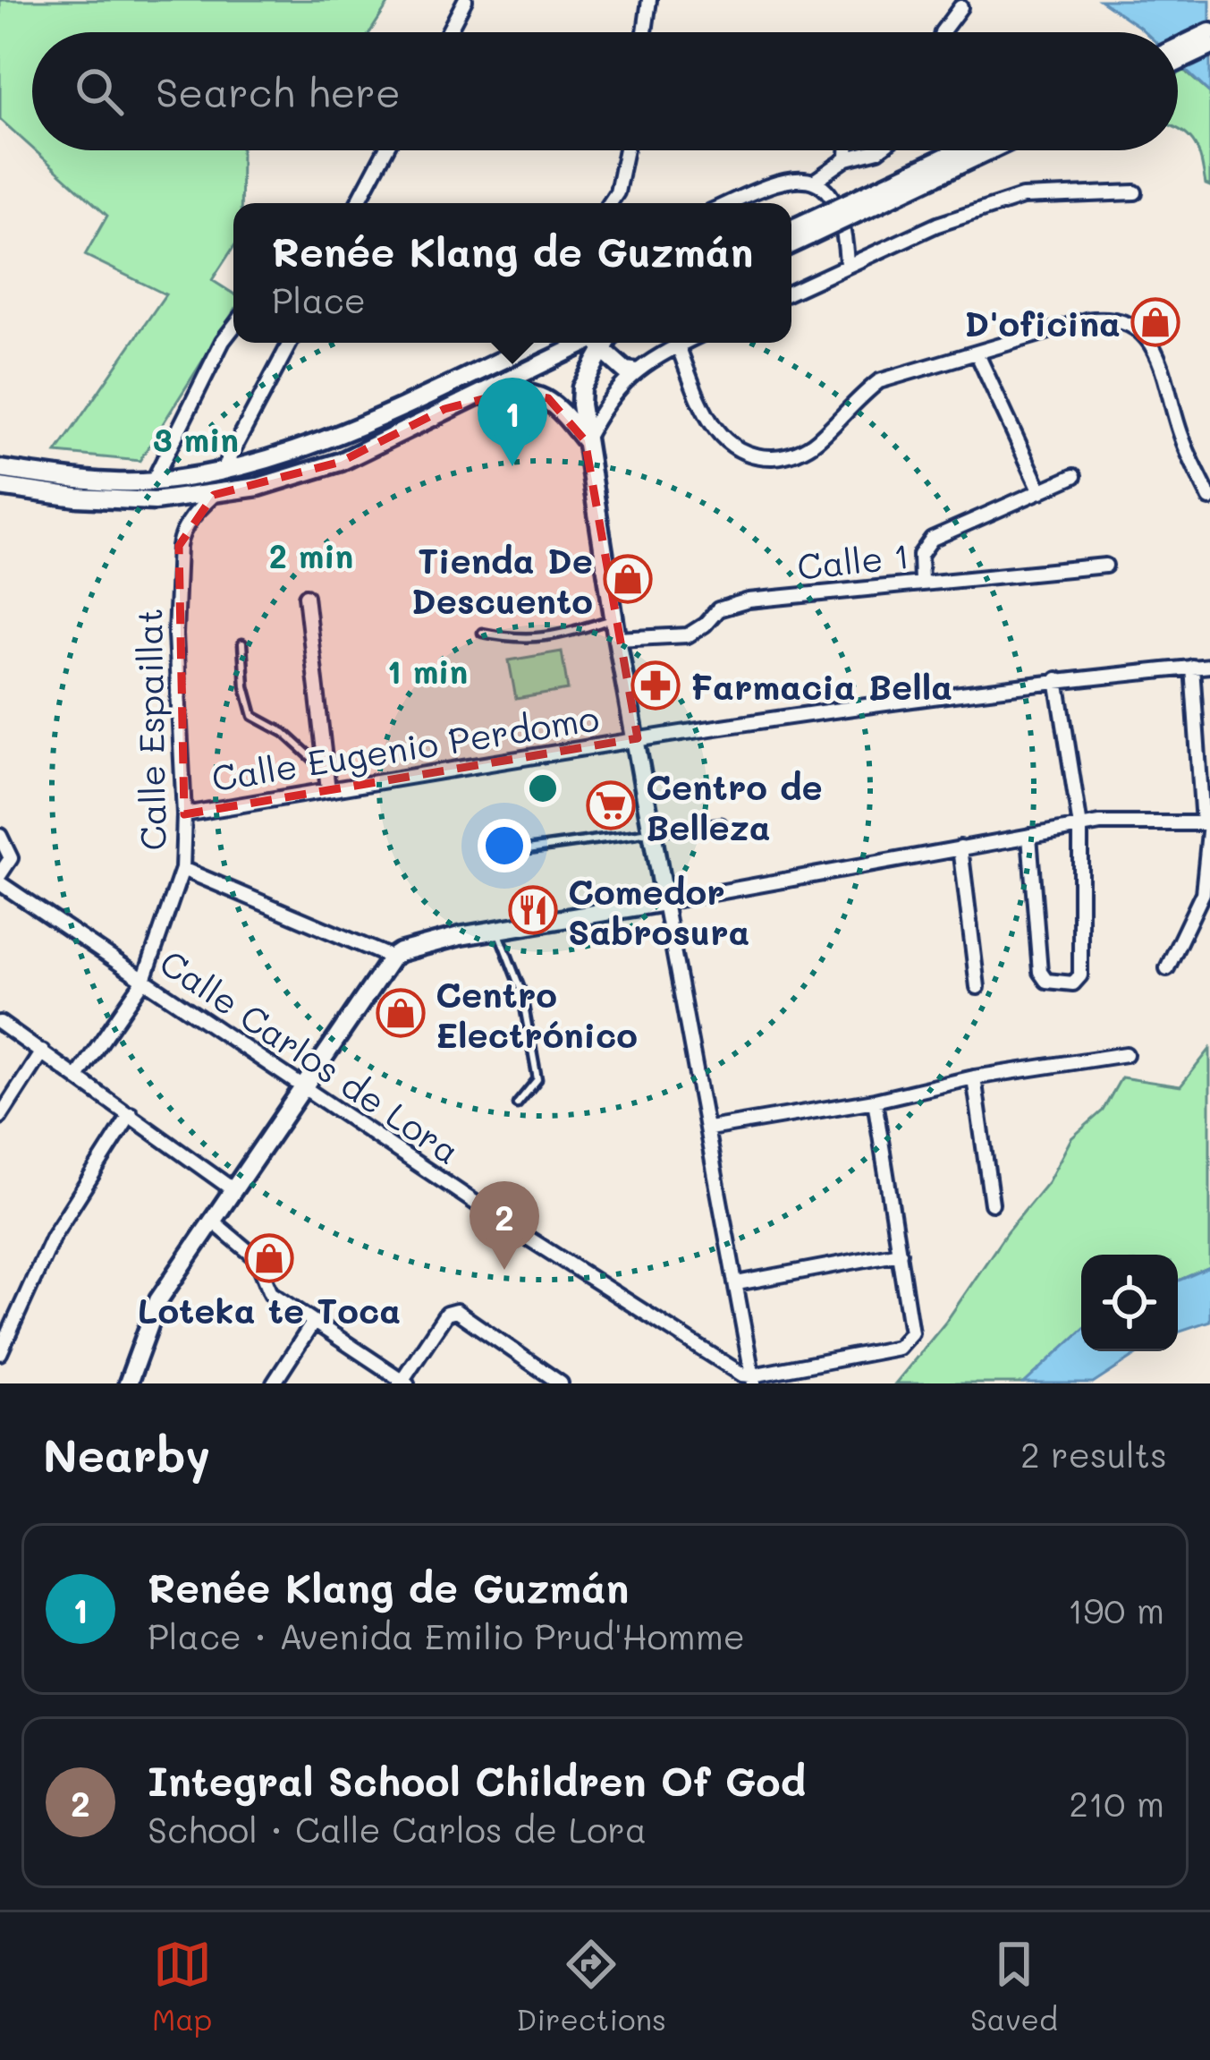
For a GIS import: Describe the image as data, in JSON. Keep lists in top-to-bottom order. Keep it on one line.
{"streets":{"street":["Calle 1","Calle Espaillat","Calle Eugenio Perdomo","Calle Carlos de Lora"]},"crossings":[["Calle Espaillat","Calle Eugenio Perdomo"],["Calle Espaillat","Calle Carlos de Lora"]],"places":{"shop":["D'oficina","Tienda De Descuento","Centro Electrónico","Loteka te Toca"],"pharmacy":["Farmacia Bella"],"supermarket":["Centro de Belleza"],"restaurant":["Comedor Sabrosura"]},"page":{"search":"Search here","popup":["Renée Klang de Guzmán","Place"],"pins":["1","2"],"heading":["Nearby","2 results"],"list":[{"mark":"1","name":"Renée Klang de Guzmán","note":"Place · Avenida Emilio Prud'Homme","value":"190 m"},{"mark":"2","name":"Integral School Children Of God","note":"School · Calle Carlos de Lora","value":"210 m"}],"nav":["Map","Directions","Saved"]},"rings":["3 min","2 min","1 min"]}
